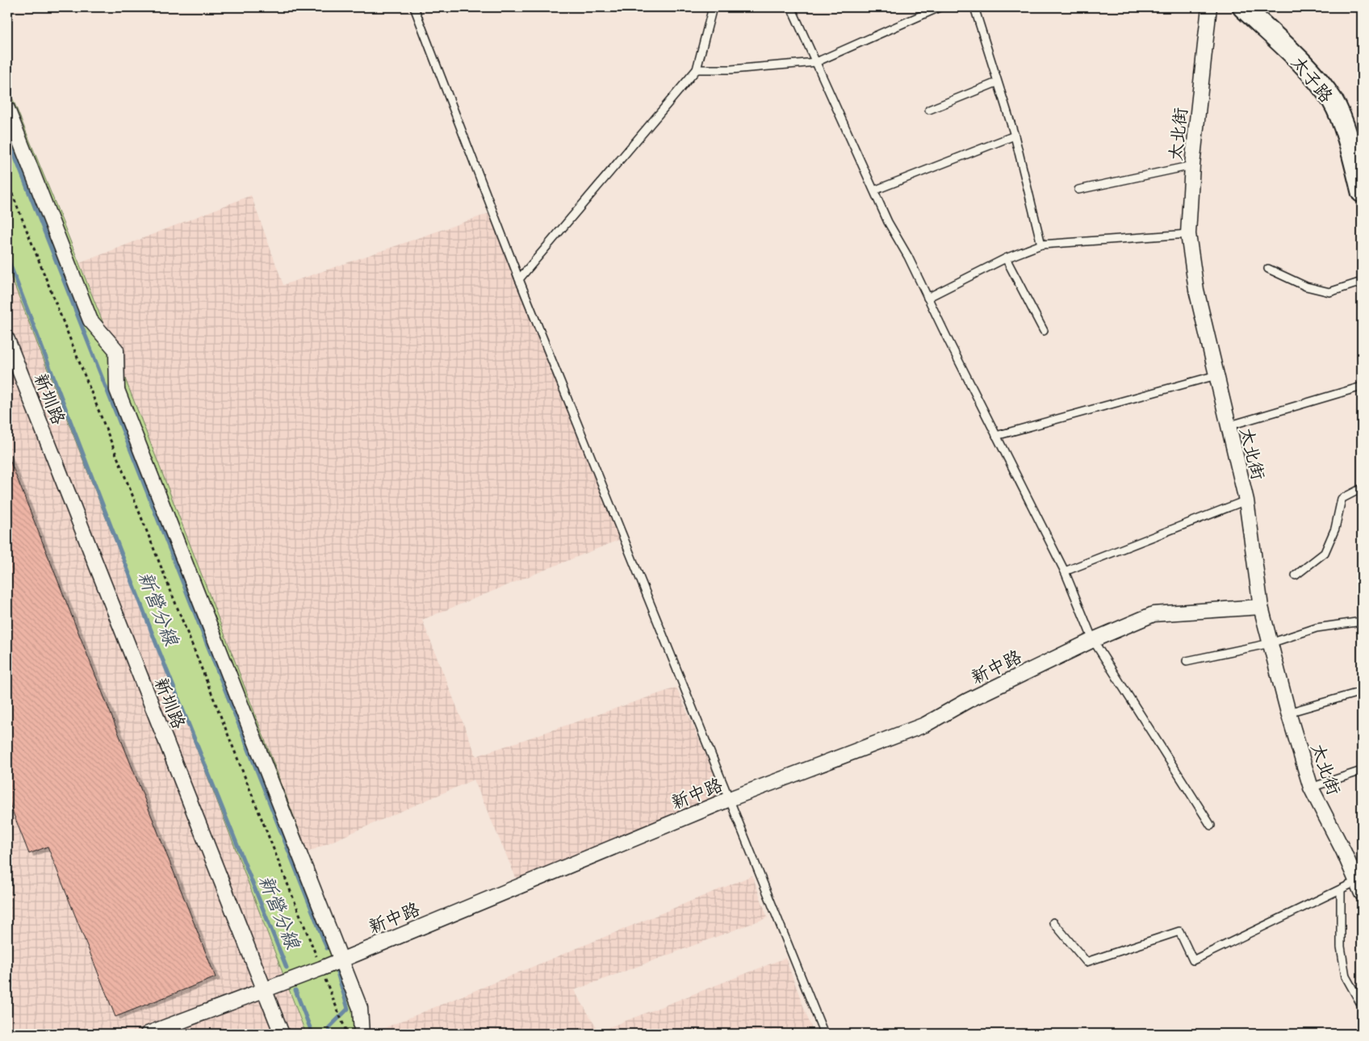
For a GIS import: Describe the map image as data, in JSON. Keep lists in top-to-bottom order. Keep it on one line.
{"streets":{"street":["太子路","太北街","新圳路","新中路"]},"crossings":[["太北街","新中路"],["新圳路","新中路"]],"water":["新營分線"]}
